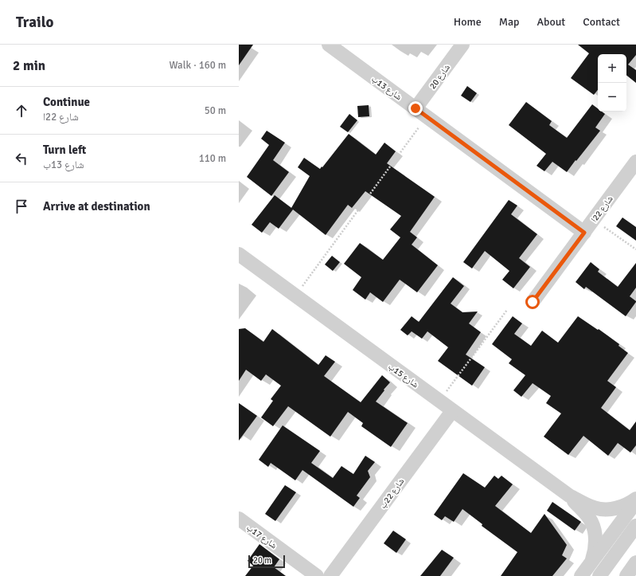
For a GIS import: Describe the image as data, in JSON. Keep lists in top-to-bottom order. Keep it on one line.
{"streets":{"street":["شارع 20","شارع 13ب","شارع 22ا","شارع 15ب","شارع 22ب","شارع 17ب"]},"crossings":[["شارع 20","شارع 13ب"],["شارع 13ب","شارع 22ا"],["شارع 15ب","شارع 22ب"]],"scale_bar":"20 m","page":{"header":"Trailo","nav":["Home","Map","About","Contact"],"heading":["2 min","Walk · 160 m"],"map_buttons":["+","−"],"list":[["Continue","شارع 22ا","50 m"],["Turn left","شارع 13ب","110 m"],"Arrive at destination"],"scale":"20 m"}}
